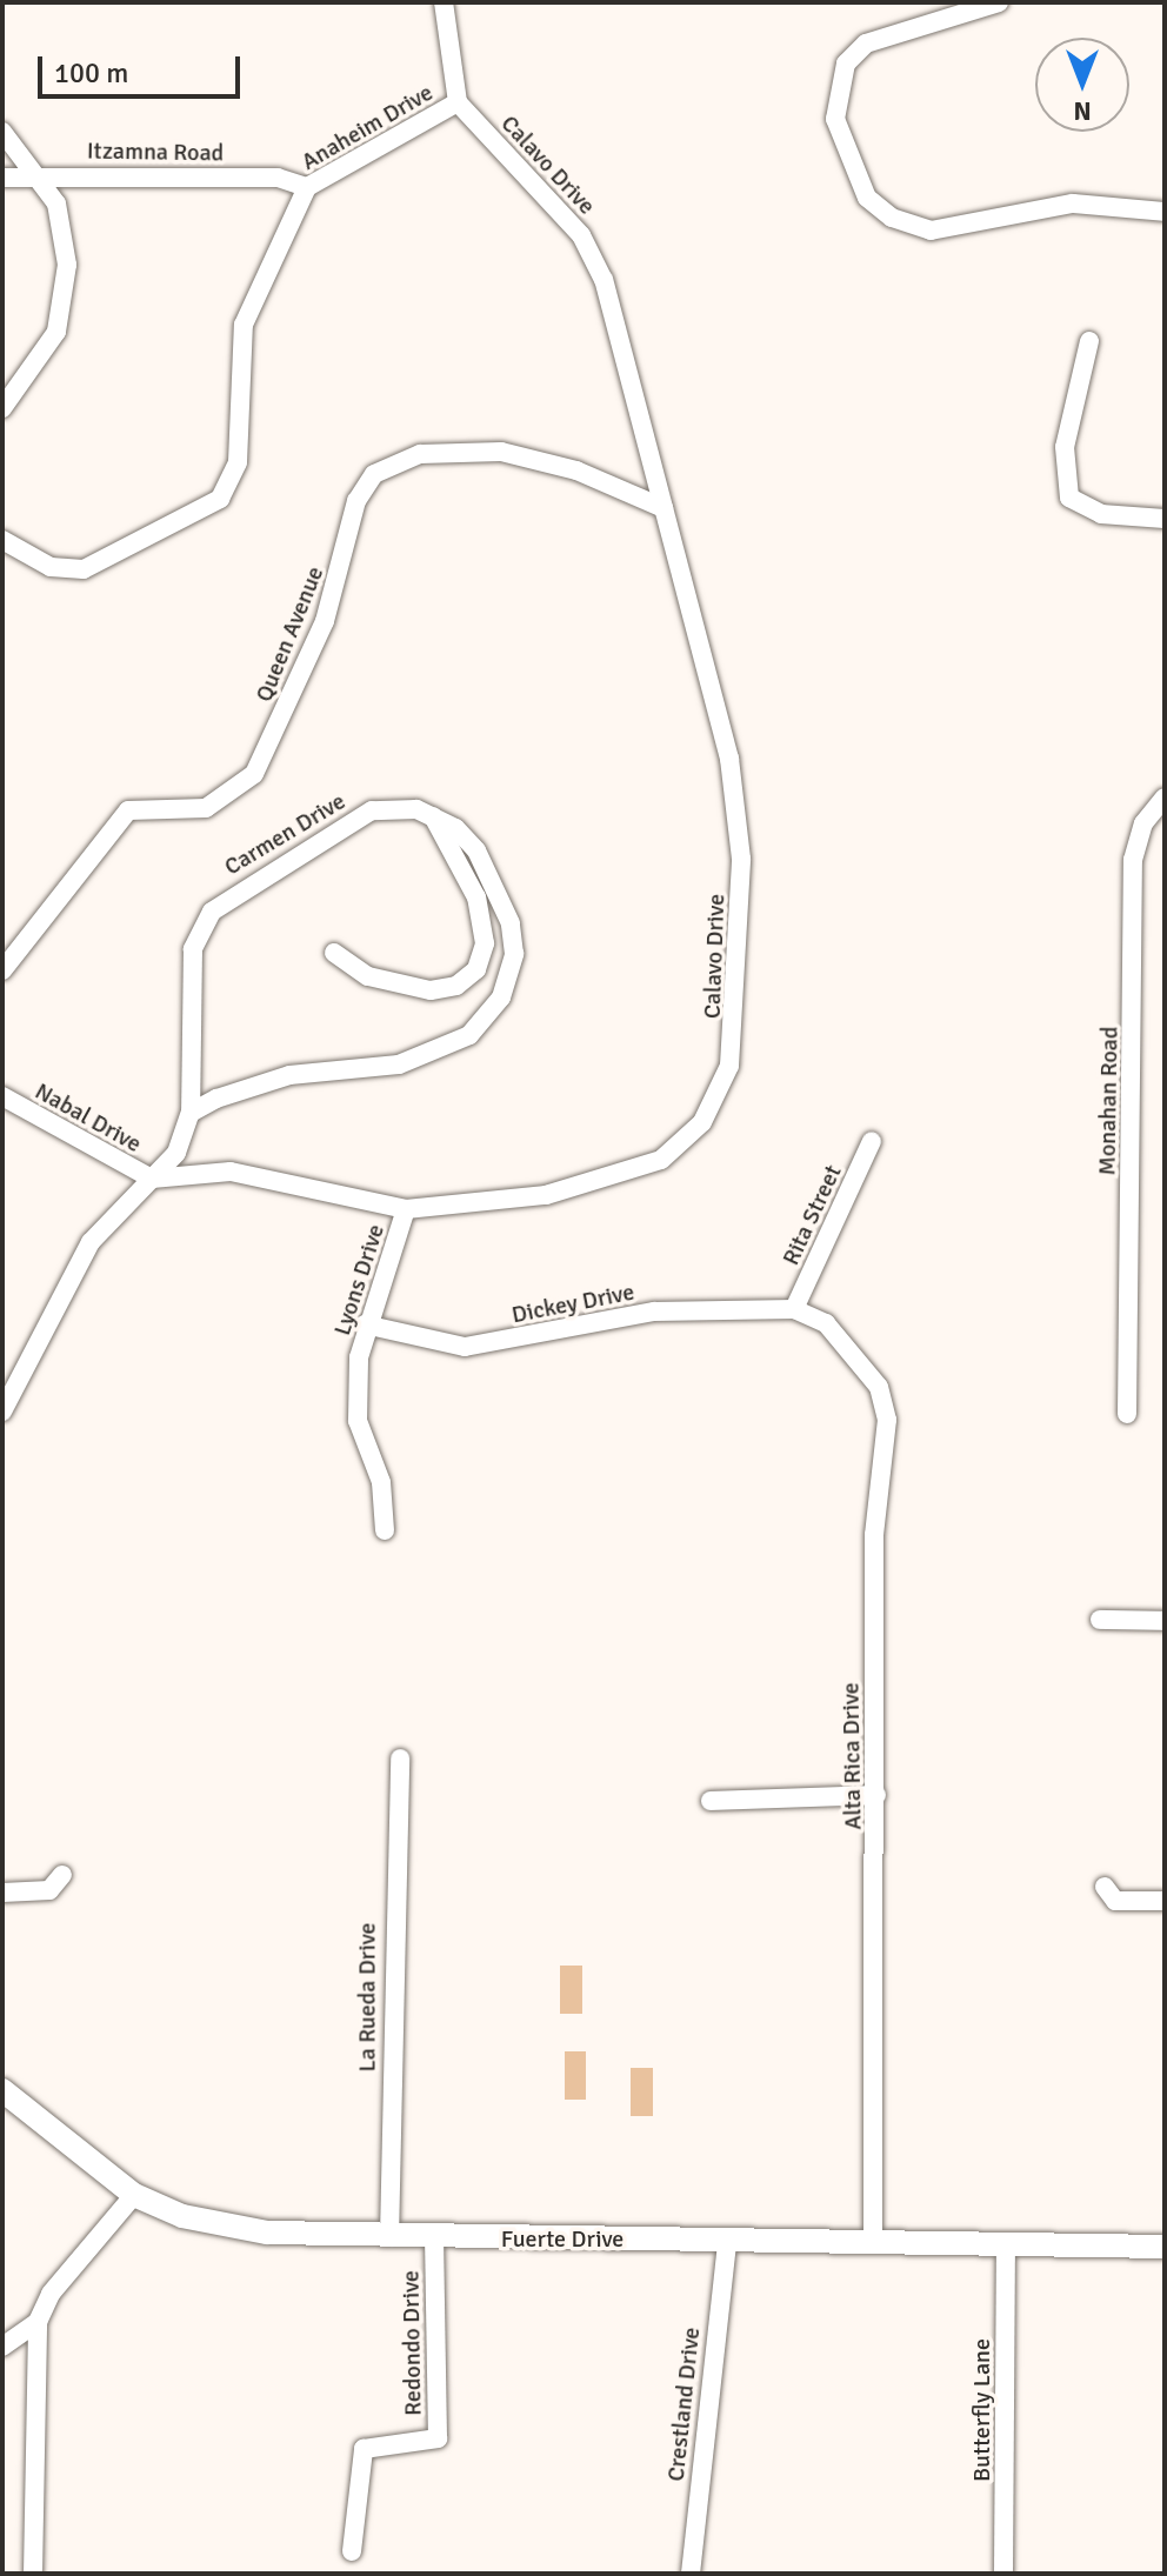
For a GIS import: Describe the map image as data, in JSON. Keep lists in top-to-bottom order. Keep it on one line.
{"streets":{"main road":["Fuerte Drive"],"street":["Anaheim Drive","Itzamna Road","Calavo Drive","Queen Avenue","Carmen Drive","Monahan Road","Nabal Drive","Rita Street","Lyons Drive","Dickey Drive","Alta Rica Drive","La Rueda Drive","Redondo Drive","Crestland Drive","Butterfly Lane"]},"crossings":[["Anaheim Drive","Itzamna Road"],["Anaheim Drive","Calavo Drive"],["Calavo Drive","Queen Avenue"],["Calavo Drive","Carmen Drive"],["Calavo Drive","Nabal Drive"],["Calavo Drive","Lyons Drive"],["Carmen Drive","Nabal Drive"],["Rita Street","Dickey Drive"],["Rita Street","Alta Rica Drive"],["Lyons Drive","Dickey Drive"],["Dickey Drive","Alta Rica Drive"],["Alta Rica Drive","Fuerte Drive"],["La Rueda Drive","Fuerte Drive"],["Fuerte Drive","Redondo Drive"],["Fuerte Drive","Crestland Drive"],["Fuerte Drive","Butterfly Lane"]],"scale_bar":"100 m","north":"bottom"}
